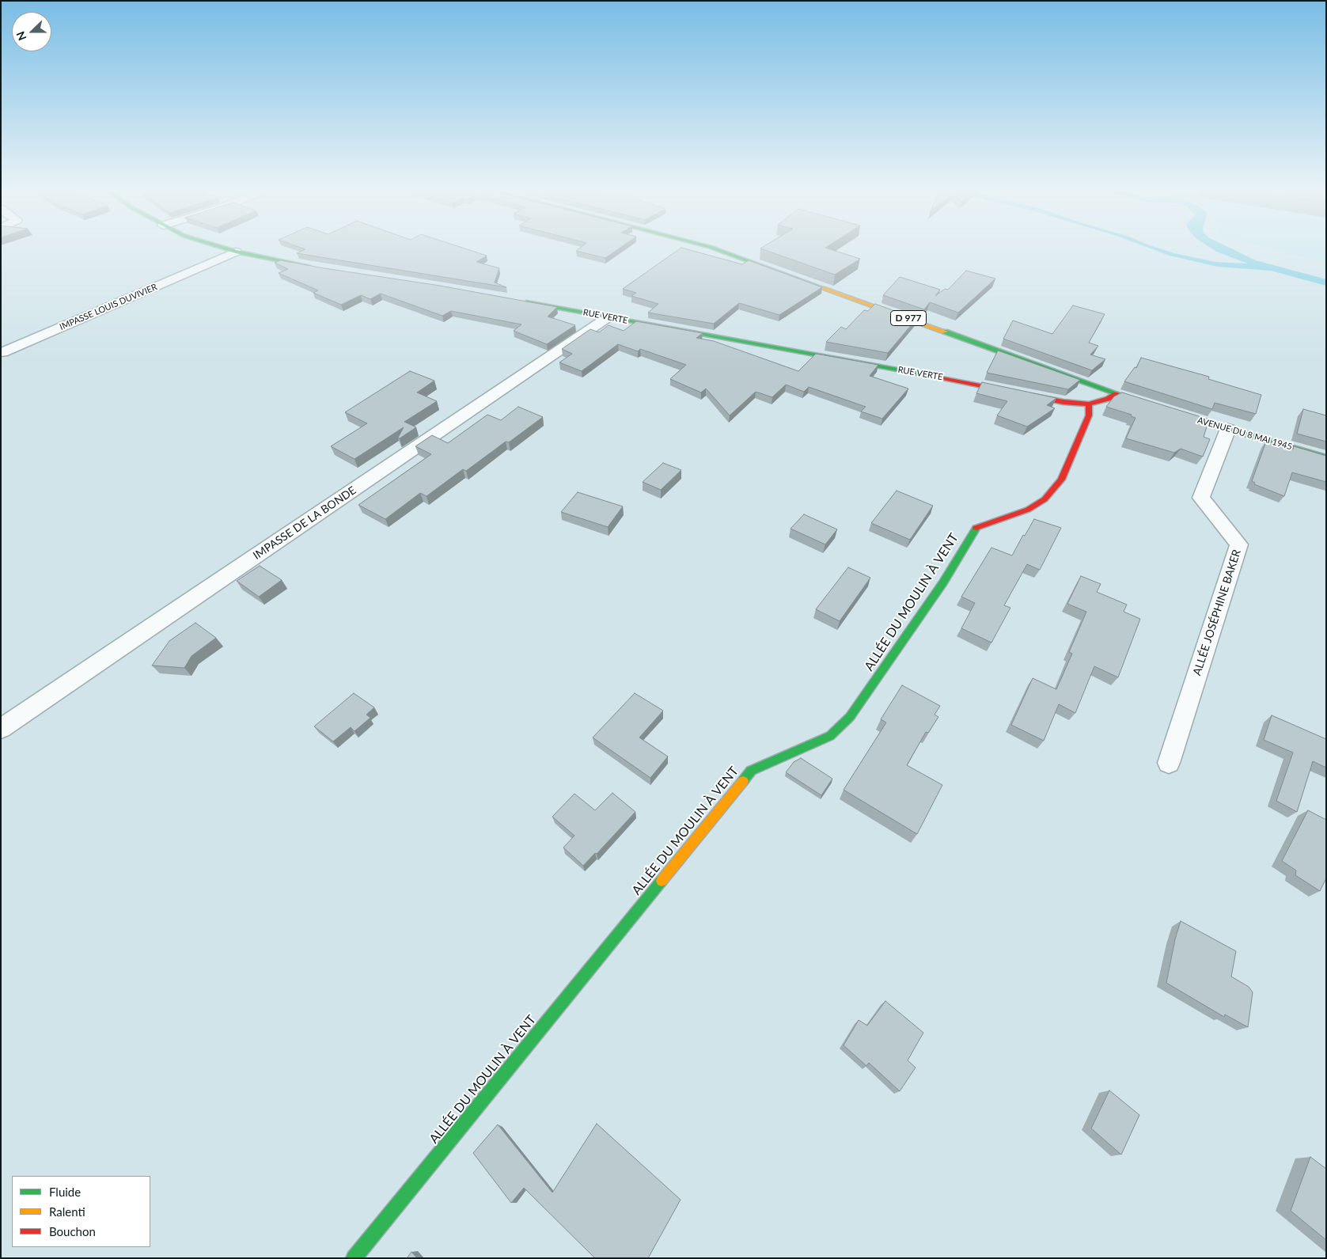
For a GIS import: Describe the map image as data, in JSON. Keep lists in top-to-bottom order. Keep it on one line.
{"streets":{"street":["IMPASSE LOUIS DUVIVIER","RUE VERTE","D 977","AVENUE DU 8 MAI 1945","IMPASSE DE LA BONDE","ALLÉE DU MOULIN À VENT","ALLÉE JOSÉPHINE BAKER"]},"crossings":[["RUE VERTE","D 977"],["RUE VERTE","IMPASSE DE LA BONDE"],["RUE VERTE","ALLÉE DU MOULIN À VENT"],["AVENUE DU 8 MAI 1945","ALLÉE JOSÉPHINE BAKER"]],"legend":["Fluide","Ralenti","Bouchon"],"north":"left"}
